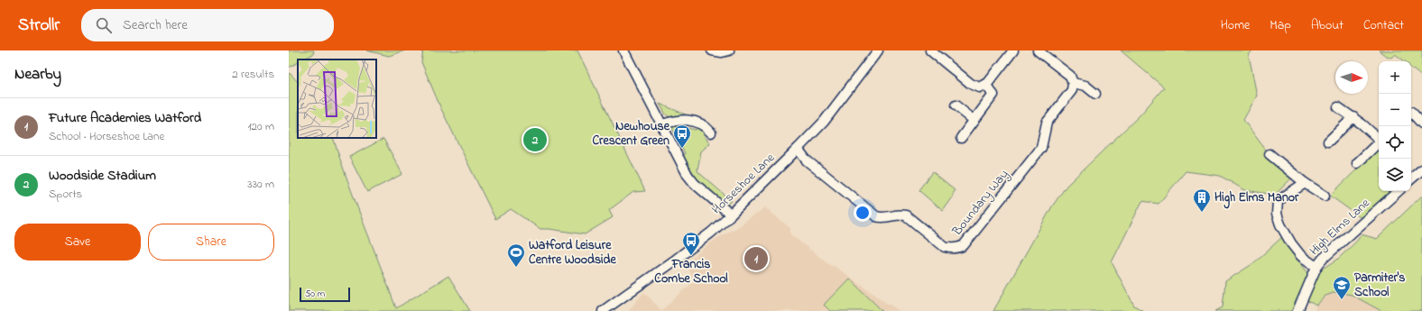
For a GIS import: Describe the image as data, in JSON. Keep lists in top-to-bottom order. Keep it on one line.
{"streets":{"street":["Horseshoe Lane","Boundary Way","High Elms Lane"]},"crossings":[["Horseshoe Lane","Boundary Way"]],"places":{"bus stop":["Newhouse Crescent Green","Francis Combe School"],"building":["High Elms Manor"],"sports":["Watford Leisure Centre Woodside"],"school or university":["Parmiter's School"]},"scale_bar":"50 m","north":"right","page":{"header":"Strollr","search":"Search here","nav":["Home","Map","About","Contact"],"heading":["Nearby","2 results"],"map_buttons":["+","−"],"list":[{"mark":"1","name":"Future Academies Watford","note":"School · Horseshoe Lane","value":"120 m"},{"mark":"2","name":"Woodside Stadium","note":"Sports","value":"330 m"}],"pins":["2","1"],"buttons":["Save","Share"],"scale":"50 m"}}
